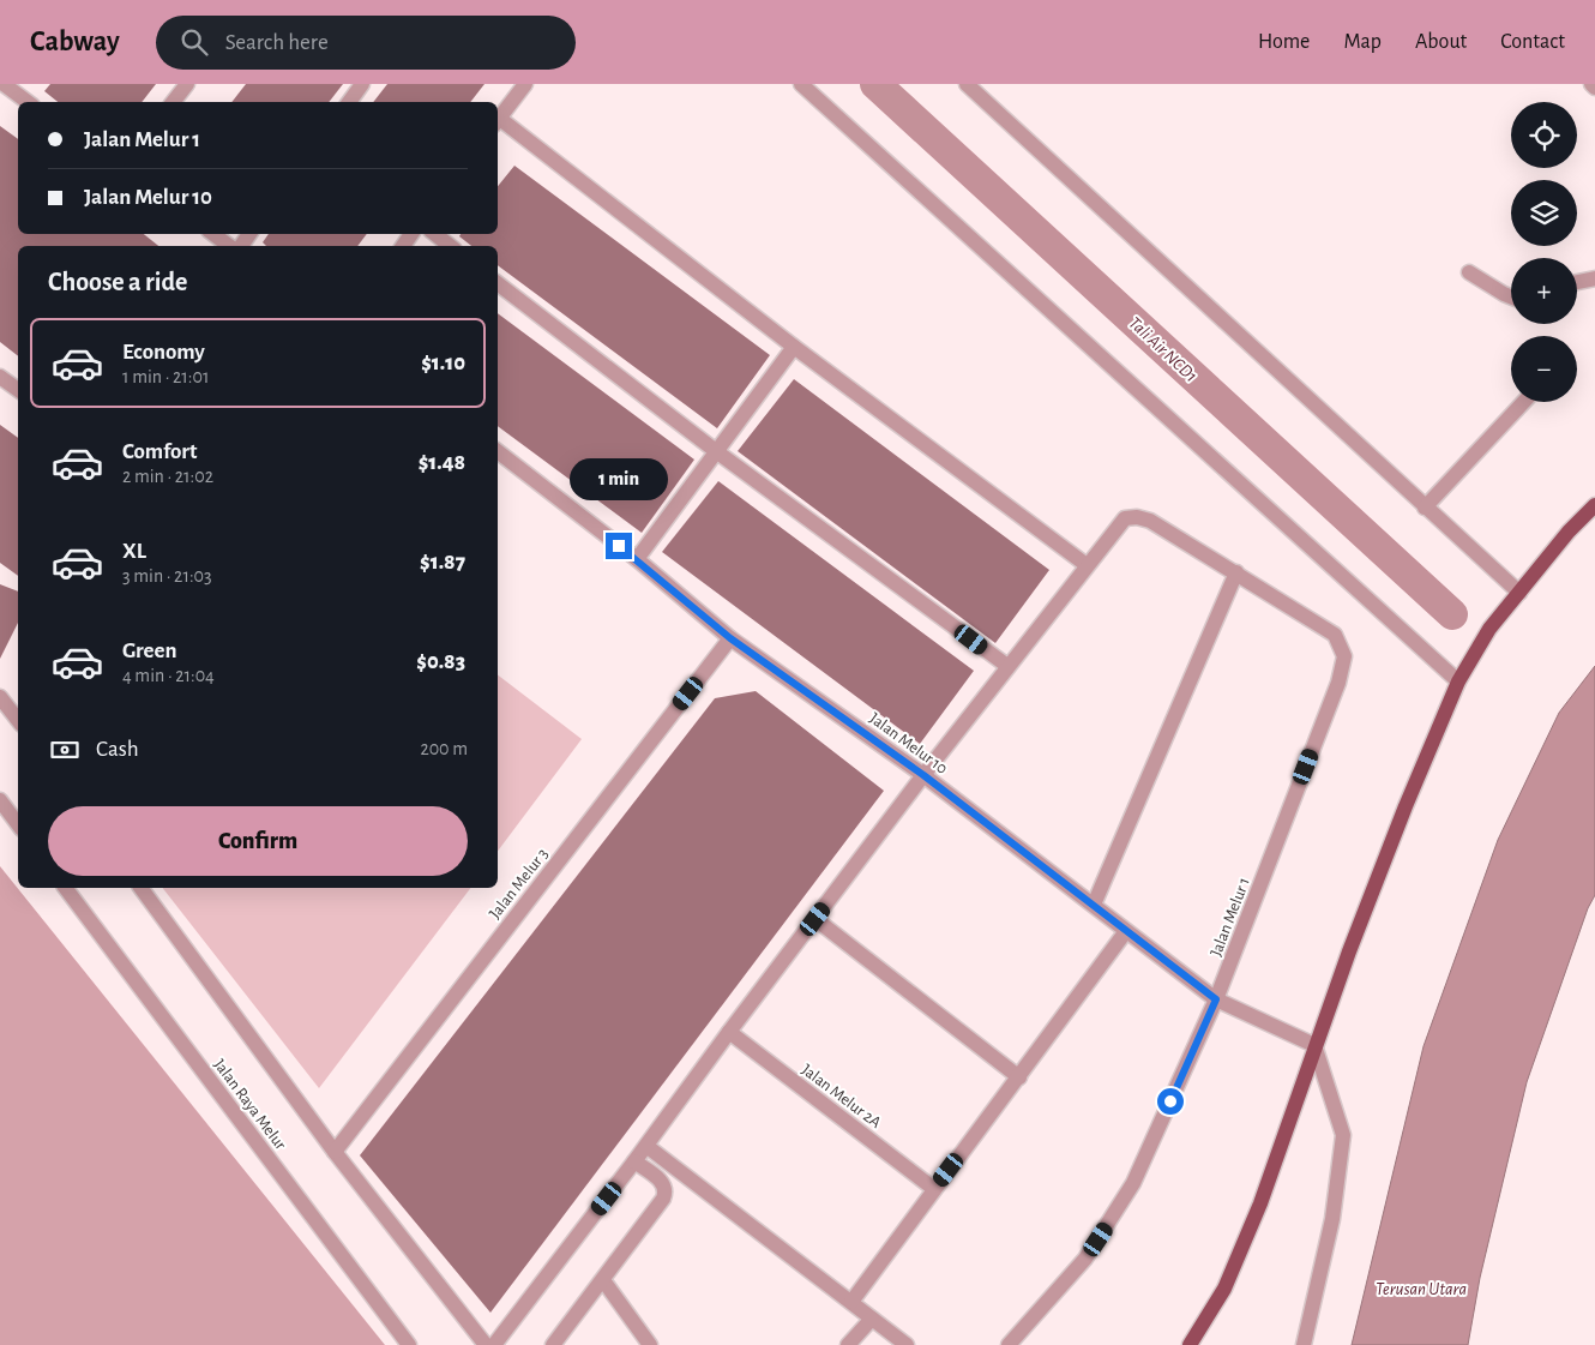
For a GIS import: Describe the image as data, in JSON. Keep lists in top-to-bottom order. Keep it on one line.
{"streets":{"street":["Jalan Melur 10","Jalan Melur 3","Jalan Melur 1","Jalan Melur 2A","Jalan Raya Melur"]},"crossings":[["Jalan Melur 10","Jalan Melur 3"],["Jalan Melur 10","Jalan Melur 1"]],"water":["Tali Air NCD1","Terusan Utara"],"page":{"header":"Cabway","search":"Search here","nav":["Home","Map","About","Contact"],"map_buttons":["+","−"],"banner":["Jalan Melur 1","Jalan Melur 10"],"heading":"Choose a ride","list":[{"name":"Economy","note":"1 min · 21:01","value":"$1.10"},{"name":"Comfort","note":"2 min · 21:02","value":"$1.48"},{"name":"XL","note":"3 min · 21:03","value":"$1.87"},{"name":"Green","note":"4 min · 21:04","value":"$0.83"}],"bubble":"1 min","pay":["Cash","200 m"],"buttons":"Confirm"}}
